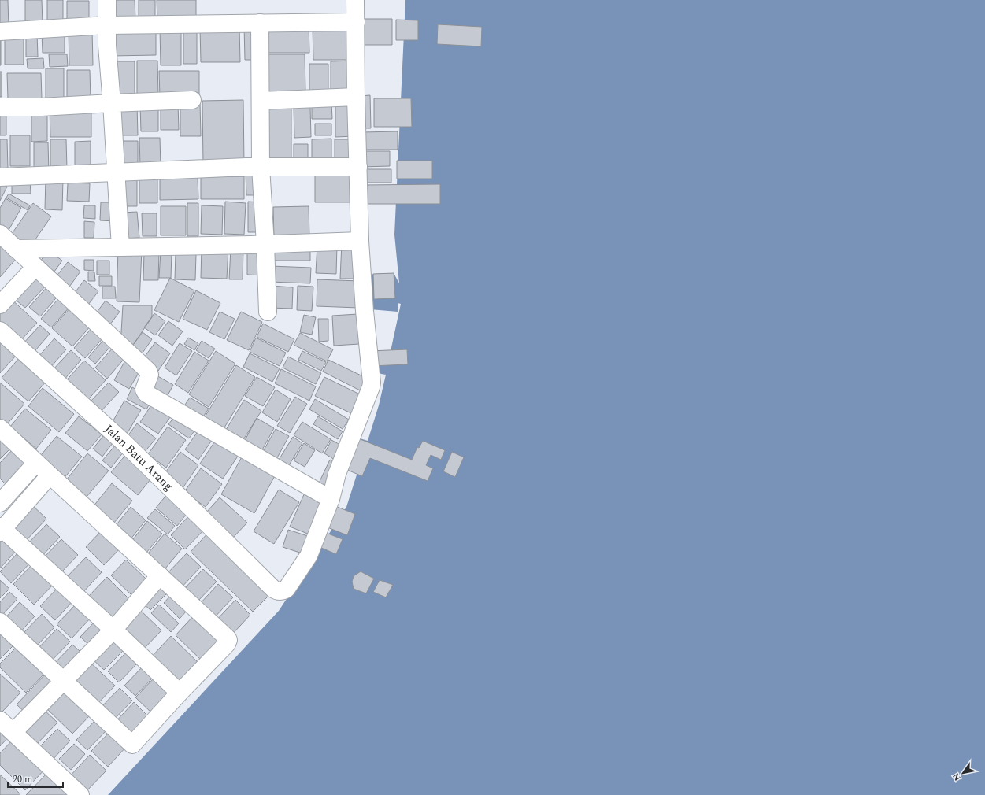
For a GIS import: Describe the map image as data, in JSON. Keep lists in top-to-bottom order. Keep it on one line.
{"streets":{"street":["Jalan Batu Arang"]},"scale_bar":"20 m","north":"bottom left"}
